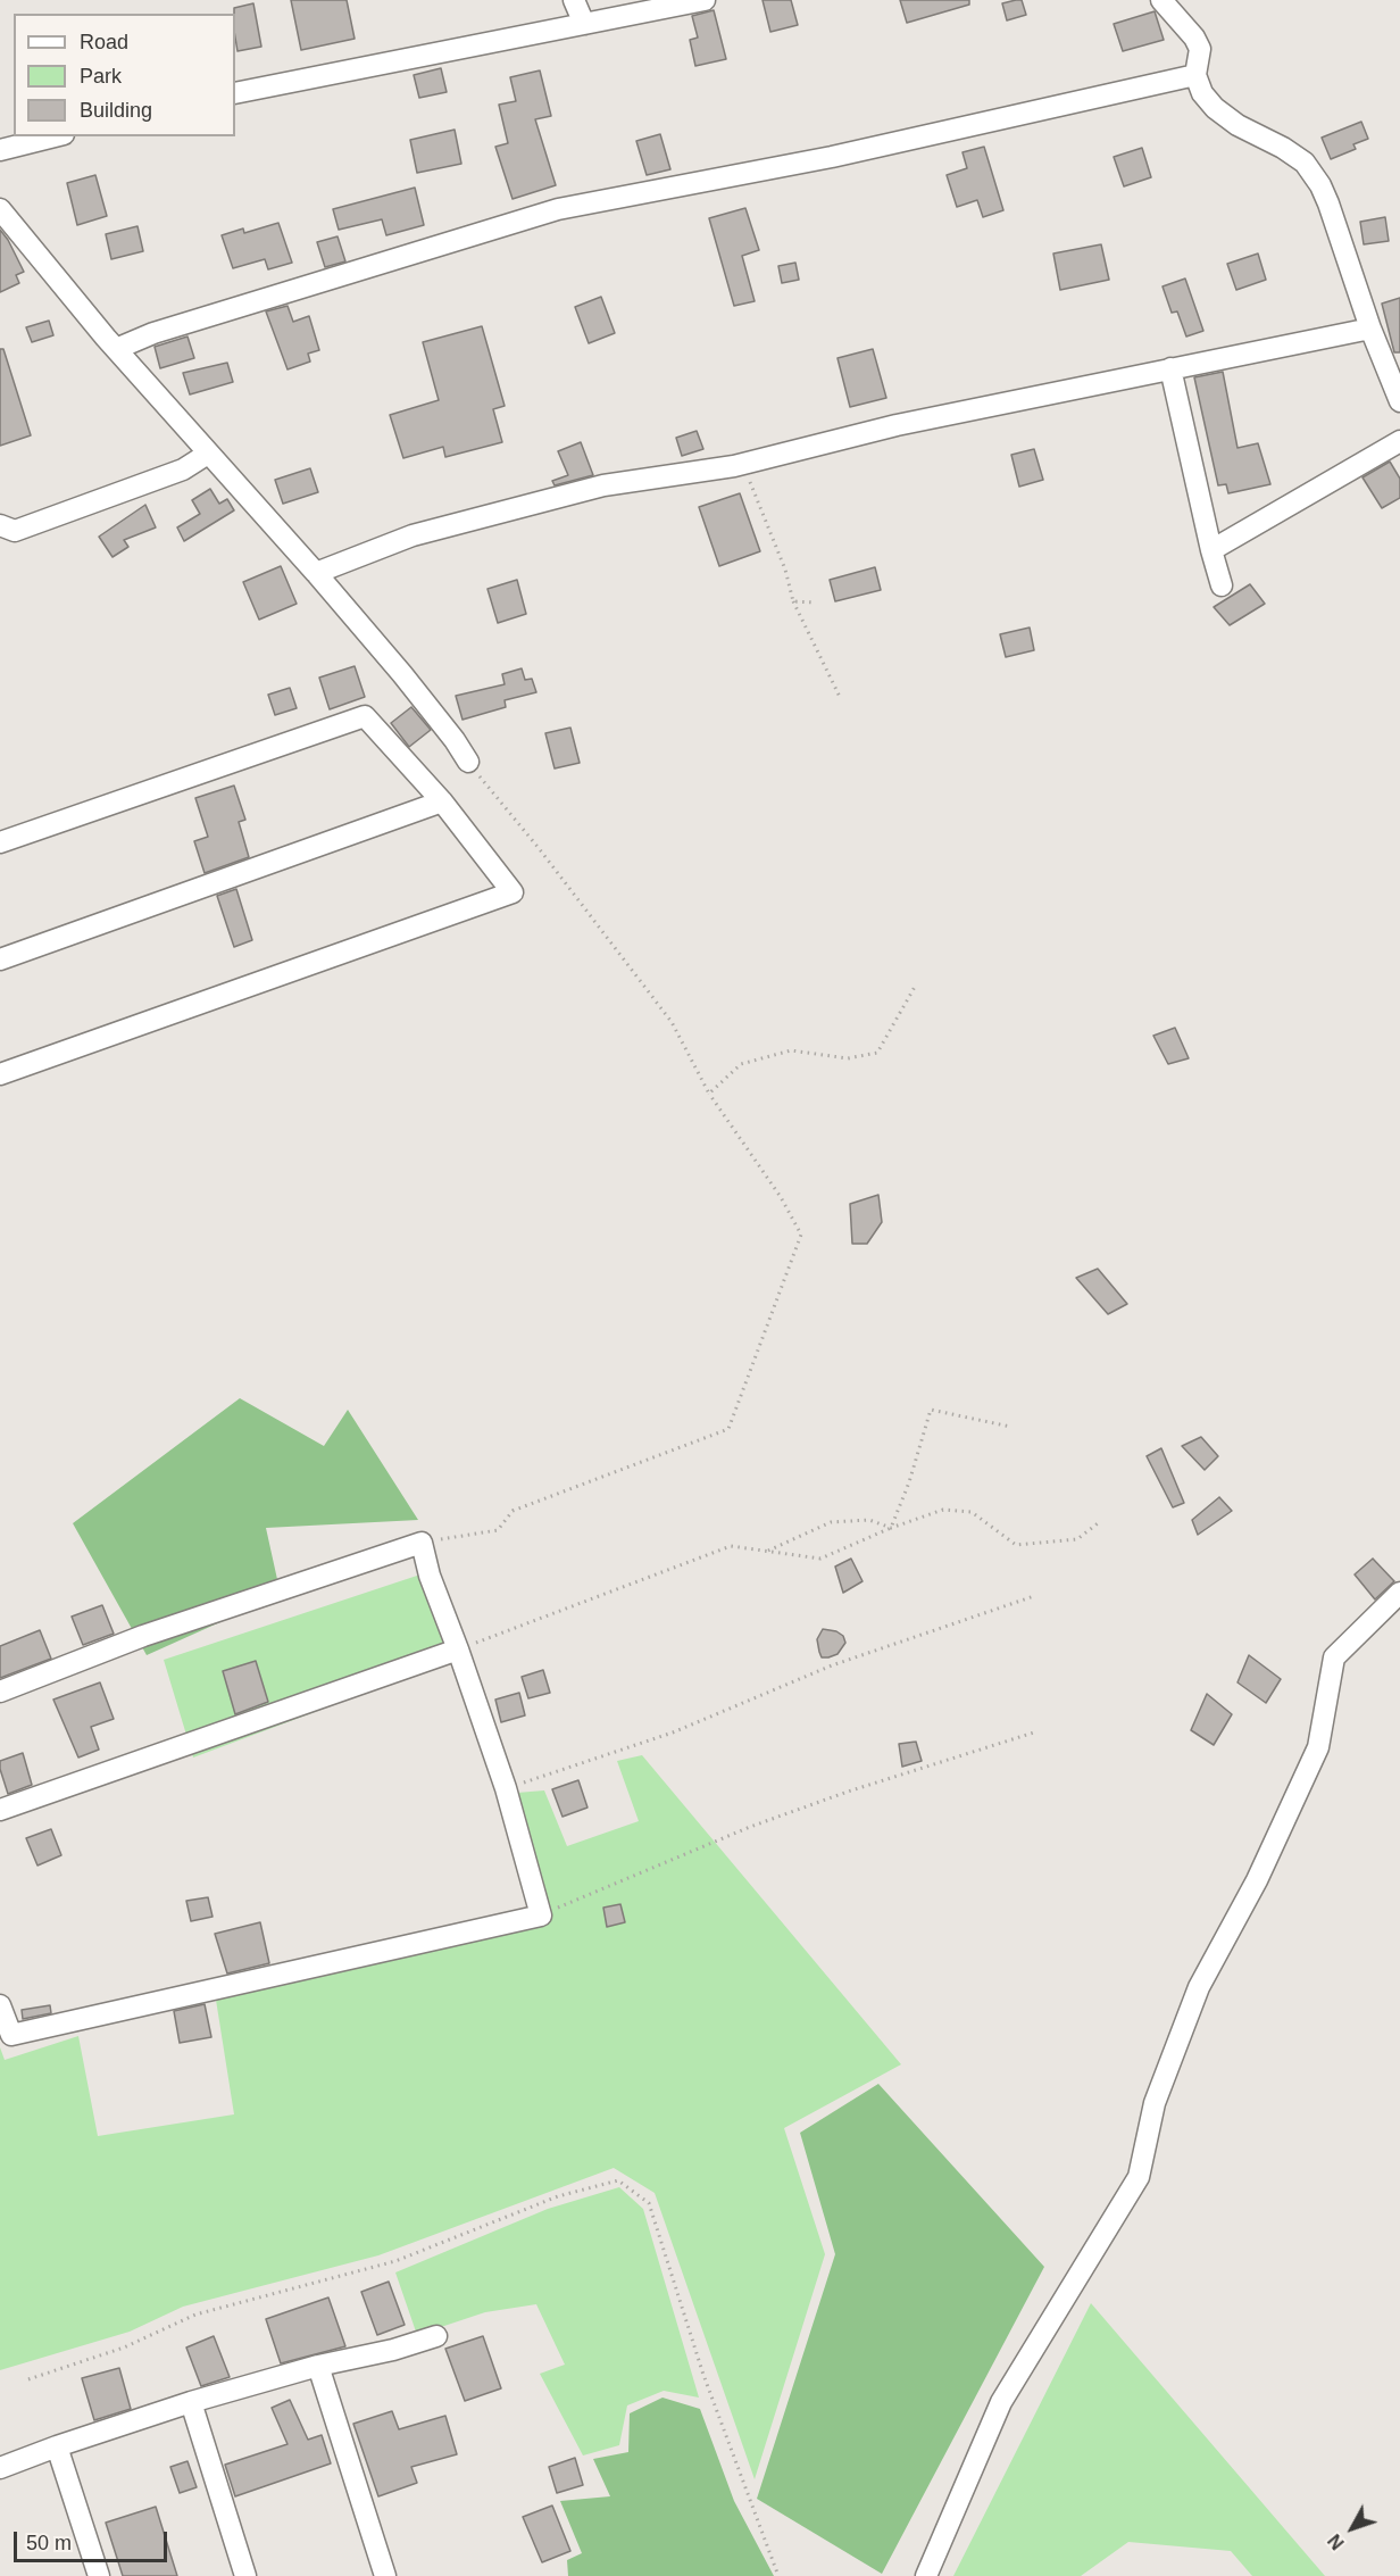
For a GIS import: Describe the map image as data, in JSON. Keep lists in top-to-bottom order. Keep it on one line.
{"legend":["Road","Park","Building"],"scale_bar":"50 m","north":"bottom left"}
